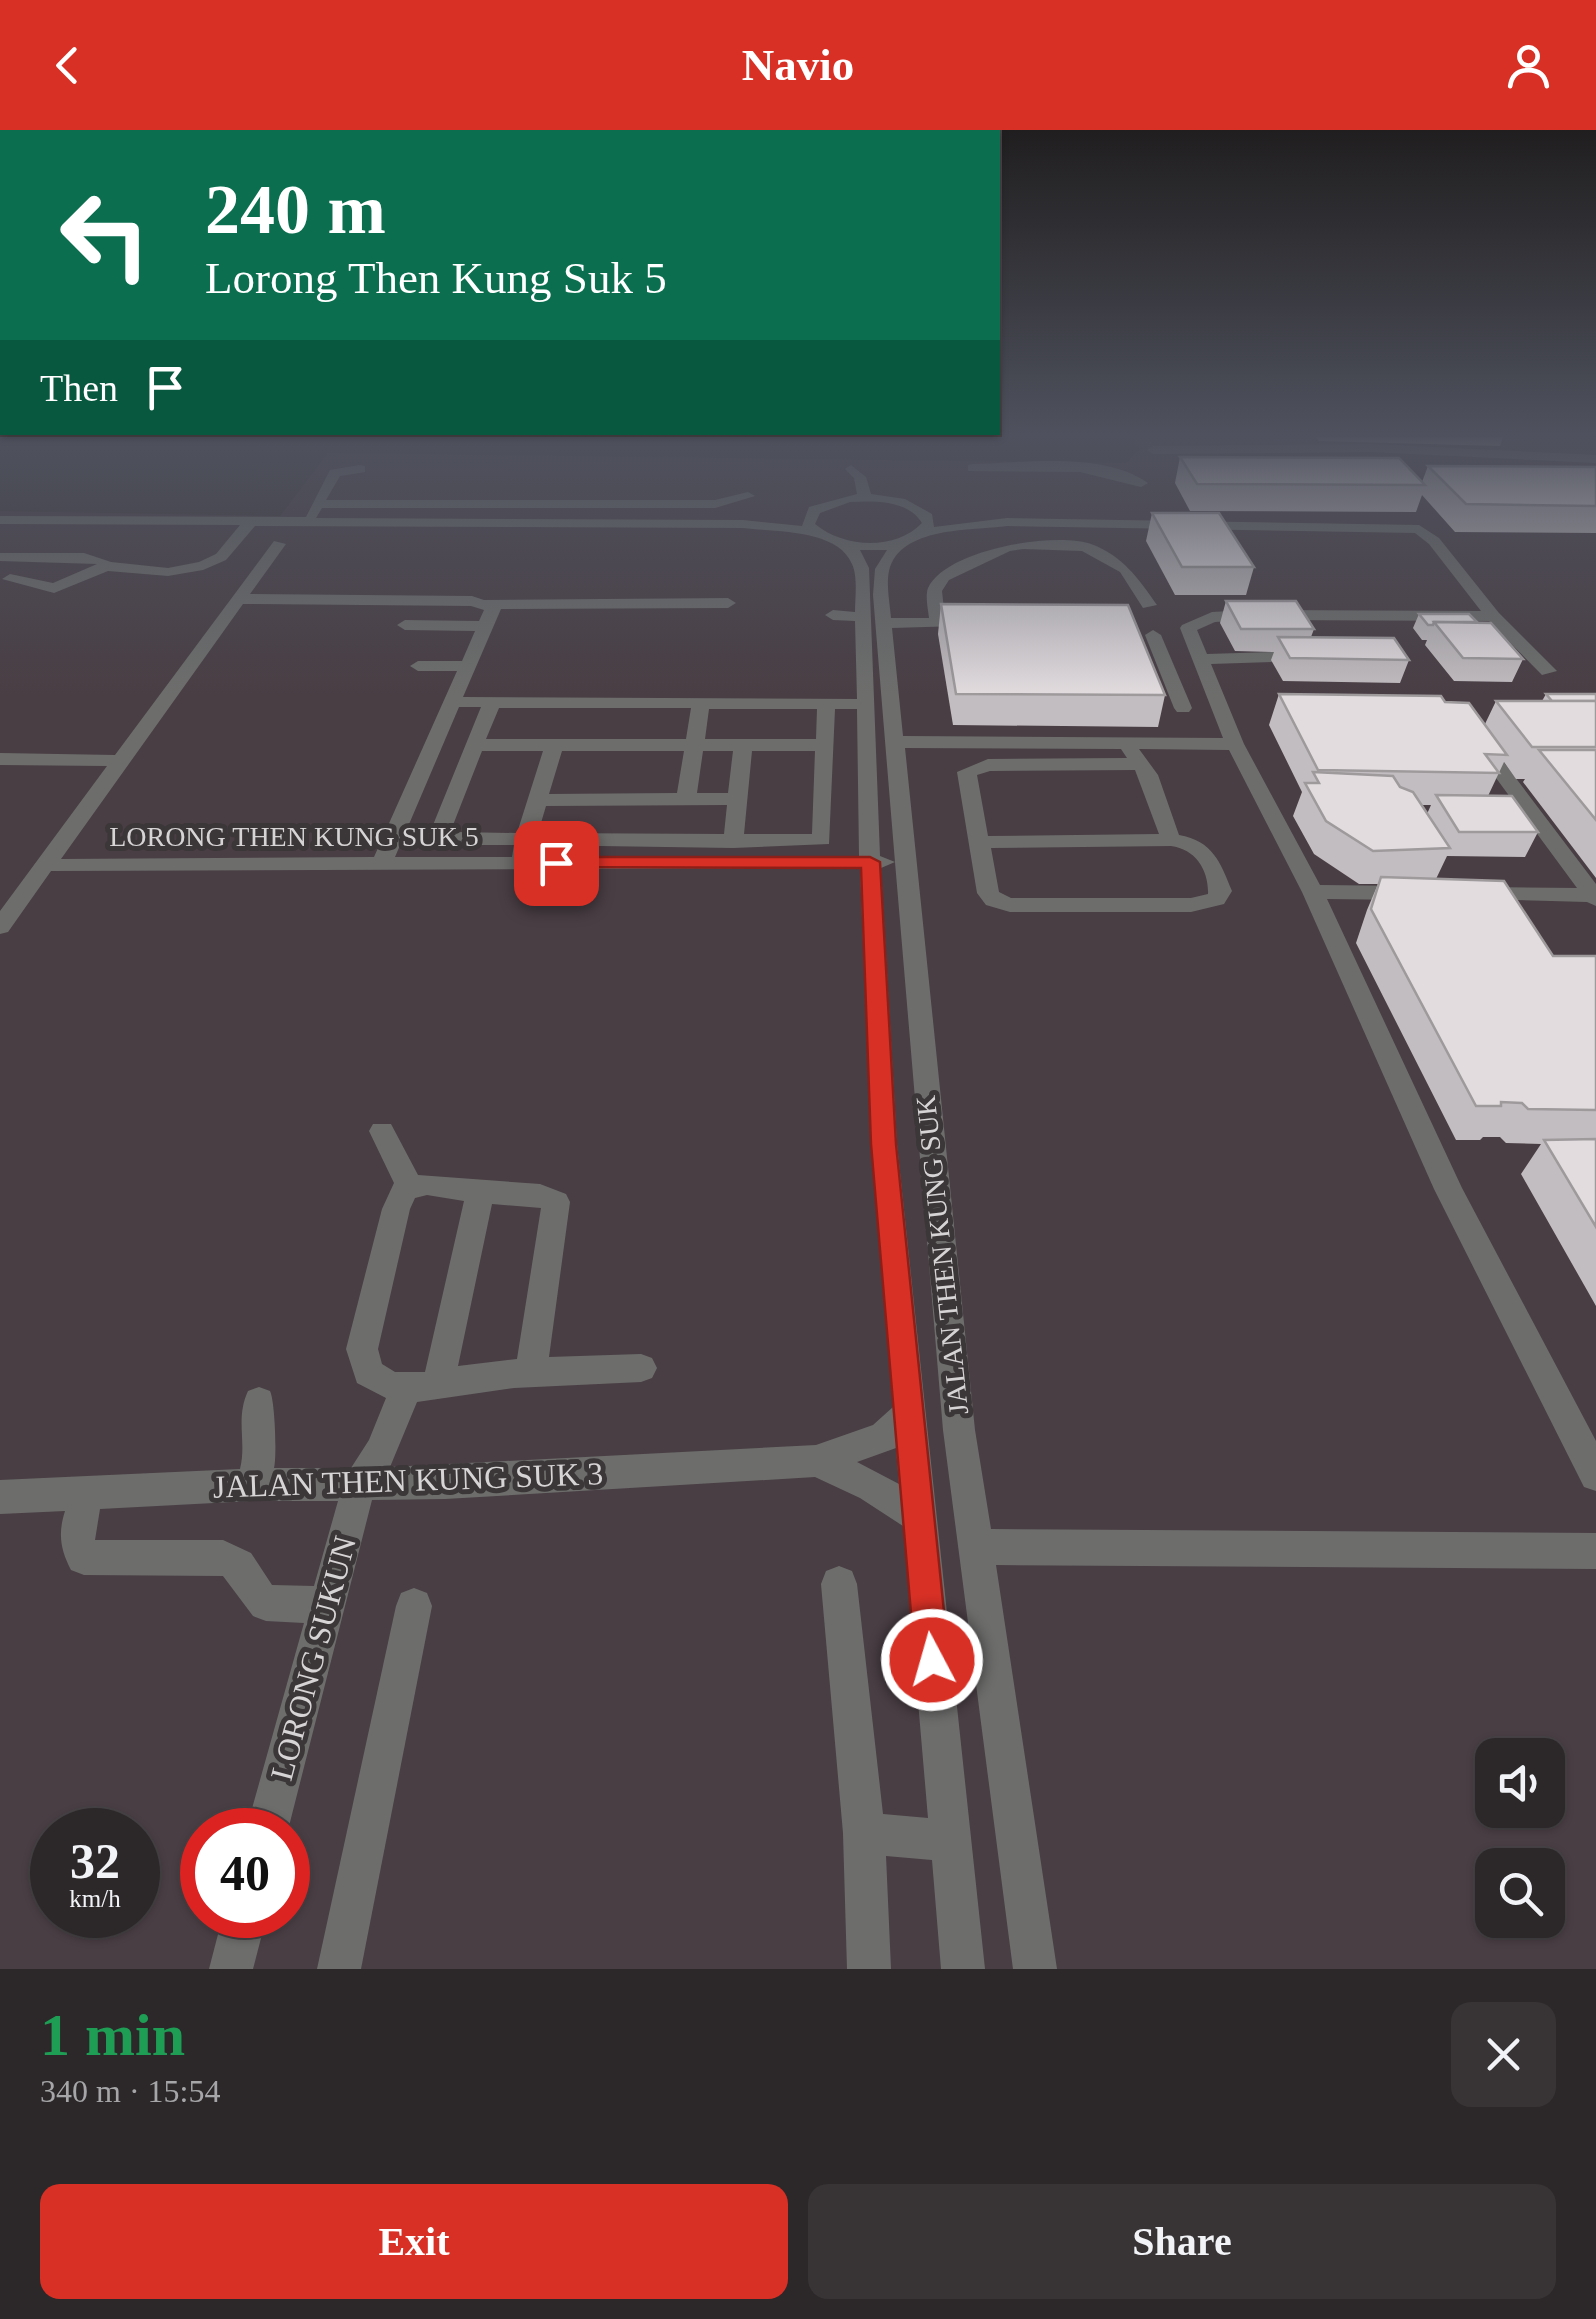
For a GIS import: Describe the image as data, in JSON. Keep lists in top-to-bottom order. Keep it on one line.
{"streets":{"street":["LORONG THEN KUNG SUK 5","JALAN THEN KUNG SUK","JALAN THEN KUNG SUK 3","LORONG SUKUN"]},"crossings":[["LORONG THEN KUNG SUK 5","JALAN THEN KUNG SUK"],["JALAN THEN KUNG SUK 3","LORONG SUKUN"]],"page":{"header":"Navio","turn":["240 m","Lorong Then Kung Suk 5"],"then":"Then","speed":"32 km/h","limit":"40","heading":["1 min","340 m · 15:54"],"buttons":["Exit","Share"]}}
